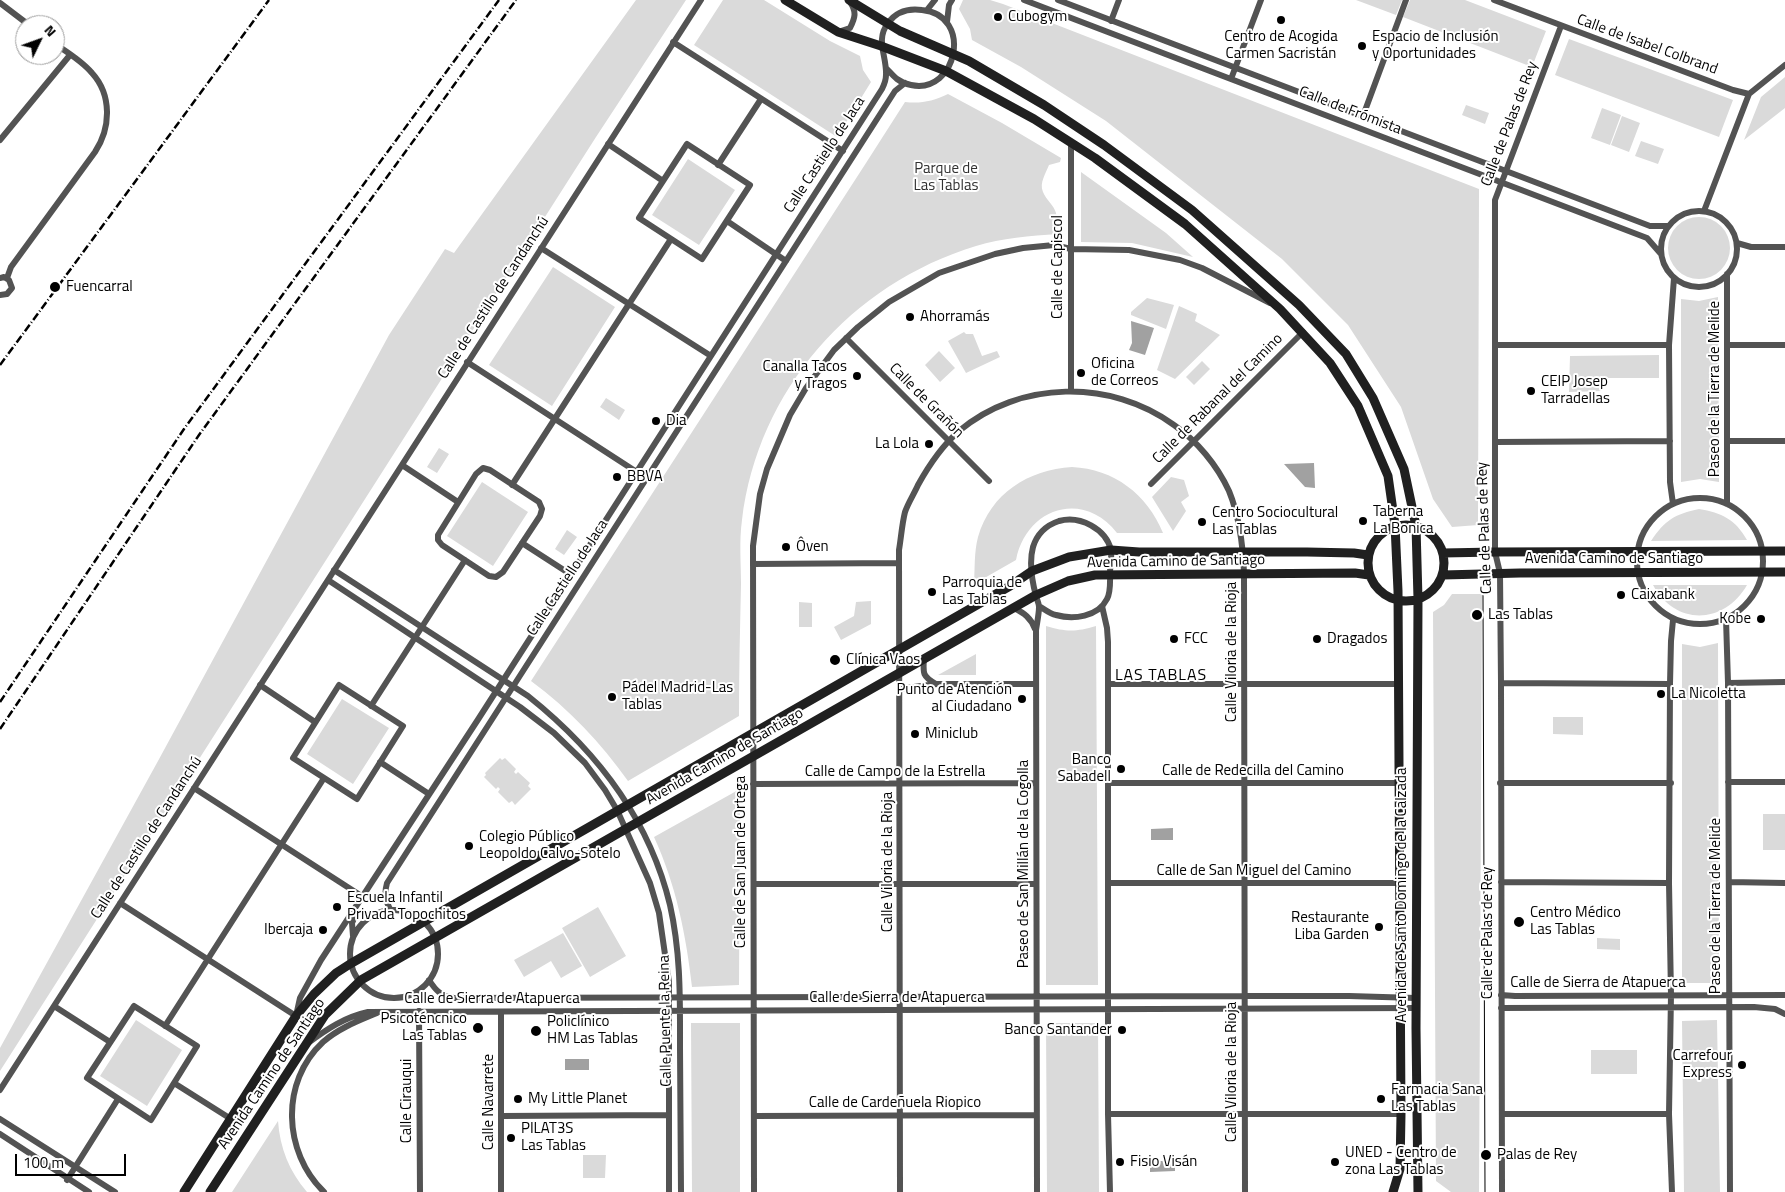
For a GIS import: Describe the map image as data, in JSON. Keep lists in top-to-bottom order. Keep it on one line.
{"streets":{"street":["Calle de Isabel Colbrand","Calle de Frómista","Calle de Palas de Rey","Calle Castiello de Jaca","Calle de Capiscol","Calle de Castillo de Candanchú","Paseo de la Tierra de Melide","Calle de Rabanal del Camino","Calle de Grañón","Avenida Camino de Santiago","Calle Viloria de la Rioja","Calle de Redecilla del Camino","Calle de Campo de la Estrella","Calle de San Juan de Ortega","Paseo de San Millán de la Cogolla","Calle de San Miguel del Camino","Avenida de Santo Domingo de la Calzada","Calle de Sierra de Atapuerca","Calle Puente la Reina","Calle Cirauqui","Calle Navarrete","Calle de Cardeñuela Riopico"]},"crossings":[["Calle de Isabel Colbrand","Calle de Palas de Rey"],["Calle de Frómista","Calle de Palas de Rey"],["Calle de Frómista","Paseo de la Tierra de Melide"],["Calle de Palas de Rey","Avenida Camino de Santiago"],["Calle de Palas de Rey","Calle de Sierra de Atapuerca"],["Calle Castiello de Jaca","Avenida Camino de Santiago"],["Calle Castiello de Jaca","Avenida de Santo Domingo de la Calzada"],["Calle Castiello de Jaca","Calle Puente la Reina"],["Calle de Capiscol","Calle Viloria de la Rioja"],["Calle de Capiscol","Calle de San Juan de Ortega"],["Calle de Capiscol","Avenida de Santo Domingo de la Calzada"],["Calle de Castillo de Candanchú","Calle Puente la Reina"],["Paseo de la Tierra de Melide","Calle de Sierra de Atapuerca"],["Calle de Rabanal del Camino","Calle Viloria de la Rioja"],["Calle de Rabanal del Camino","Avenida de Santo Domingo de la Calzada"],["Calle de Grañón","Calle Viloria de la Rioja"],["Calle de Grañón","Calle de San Juan de Ortega"],["Avenida Camino de Santiago","Calle Viloria de la Rioja"],["Avenida Camino de Santiago","Calle de San Juan de Ortega"],["Avenida Camino de Santiago","Calle de Sierra de Atapuerca"],["Avenida Camino de Santiago","Calle Puente la Reina"],["Calle Viloria de la Rioja","Calle de Redecilla del Camino"],["Calle Viloria de la Rioja","Calle de Campo de la Estrella"],["Calle Viloria de la Rioja","Calle de San Miguel del Camino"],["Calle Viloria de la Rioja","Calle de Sierra de Atapuerca"],["Calle Viloria de la Rioja","Calle de Cardeñuela Riopico"],["Calle de Redecilla del Camino","Avenida de Santo Domingo de la Calzada"],["Calle de Campo de la Estrella","Calle de San Juan de Ortega"],["Calle de Campo de la Estrella","Paseo de San Millán de la Cogolla"],["Calle de San Juan de Ortega","Avenida de Santo Domingo de la Calzada"],["Calle de San Juan de Ortega","Calle de Sierra de Atapuerca"],["Calle de San Juan de Ortega","Calle de Cardeñuela Riopico"],["Paseo de San Millán de la Cogolla","Calle de Sierra de Atapuerca"],["Paseo de San Millán de la Cogolla","Calle de Cardeñuela Riopico"],["Calle de San Miguel del Camino","Avenida de Santo Domingo de la Calzada"],["Avenida de Santo Domingo de la Calzada","Calle de Sierra de Atapuerca"],["Calle de Sierra de Atapuerca","Calle Puente la Reina"],["Calle de Sierra de Atapuerca","Calle Cirauqui"],["Calle de Sierra de Atapuerca","Calle Navarrete"]],"districts":["LAS TABLAS"],"parks":["Parque de Las Tablas"],"places":["Cubogym","Centro de Acogida Carmen Sacristán","Espacio de Inclusión y Oportunidades","Fuencarral","Ahorramás","Oficina de Correos","Canalla Tacos y Tragos","CEIP Josep Tarradellas","Dia","La Lola","BBVA","Taberna La Bonica","Centro Sociocultural Las Tablas","Ôven","Parroquia de Las Tablas","Caixabank","Las Tablas","Kobe","FCC","Dragados","Clínica Vaos","La Nicoletta","Pádel Madrid-Las Tablas","Punto de Atención al Ciudadano","Miniclub","Banco Sabadell","Colegio Público Leopoldo Calvo-Sotelo","Escuela Infantil Privada Topochitos","Centro Médico Las Tablas","Restaurante Liba Garden","Ibercaja","Psicoténcnico Las Tablas","Banco Santander","Policlínico HM Las Tablas","Carrefour Express","My Little Planet","Farmacia Sana Las Tablas","PILAT3S Las Tablas","Palas de Rey","Fisio Visán","UNED - Centro de zona Las Tablas"],"scale_bar":"100 m","north":"top right"}
